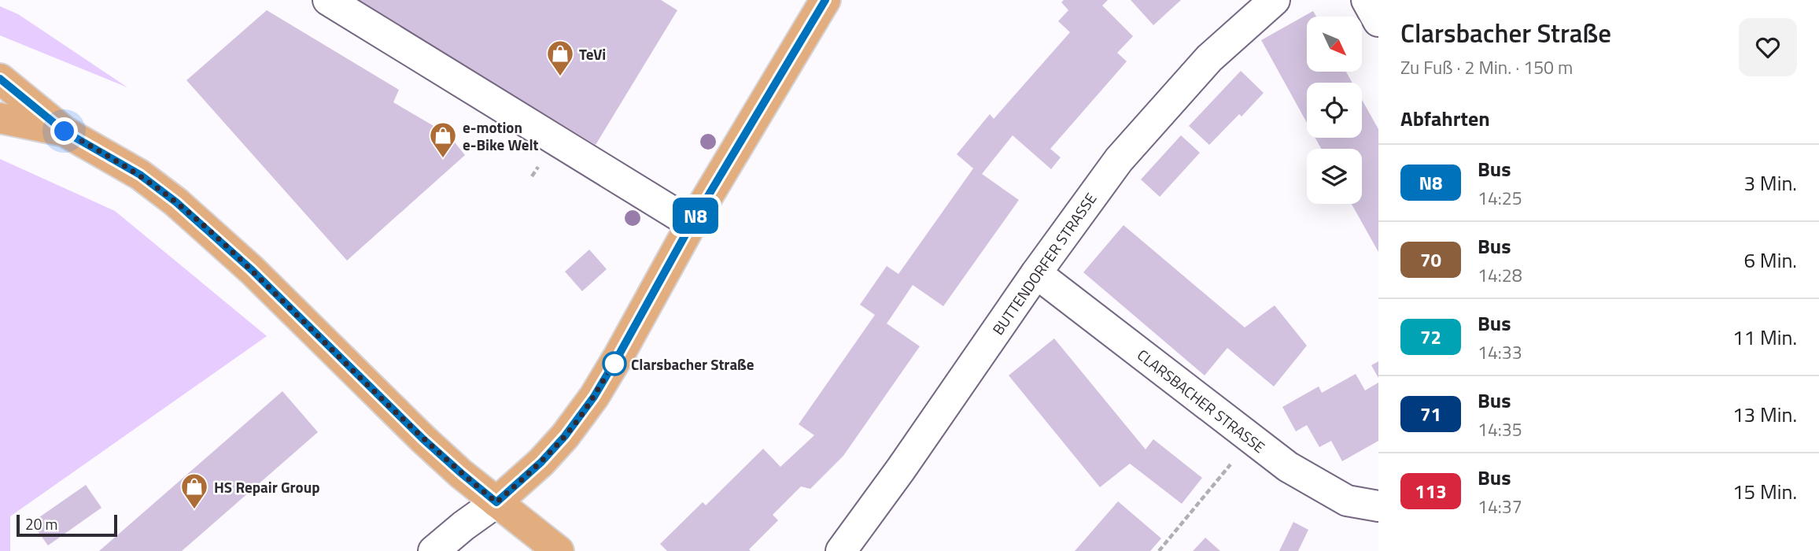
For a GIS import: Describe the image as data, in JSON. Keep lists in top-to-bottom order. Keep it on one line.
{"streets":{"street":["BUTTENDORFER STRASSE","CLARSBACHER STRASSE"]},"crossings":[["BUTTENDORFER STRASSE","CLARSBACHER STRASSE"]],"places":{"shop":["TeVi","e-motion e-Bike Welt","HS Repair Group"],"other":["Clarsbacher Straße"]},"lines":["bus line N8"],"scale_bar":"20 m","north":"bottom right","page":{"on_map":"N8","heading":[["Clarsbacher Straße","Zu Fuß · 2 Min. · 150 m"],"Abfahrten"],"list":[{"mark":"N8","name":"Bus","note":"14:25","value":"3 Min."},{"mark":"70","name":"Bus","note":"14:28","value":"6 Min."},{"mark":"72","name":"Bus","note":"14:33","value":"11 Min."},{"mark":"71","name":"Bus","note":"14:35","value":"13 Min."},{"mark":"113","name":"Bus","note":"14:37","value":"15 Min."}],"scale":"20 m"}}
